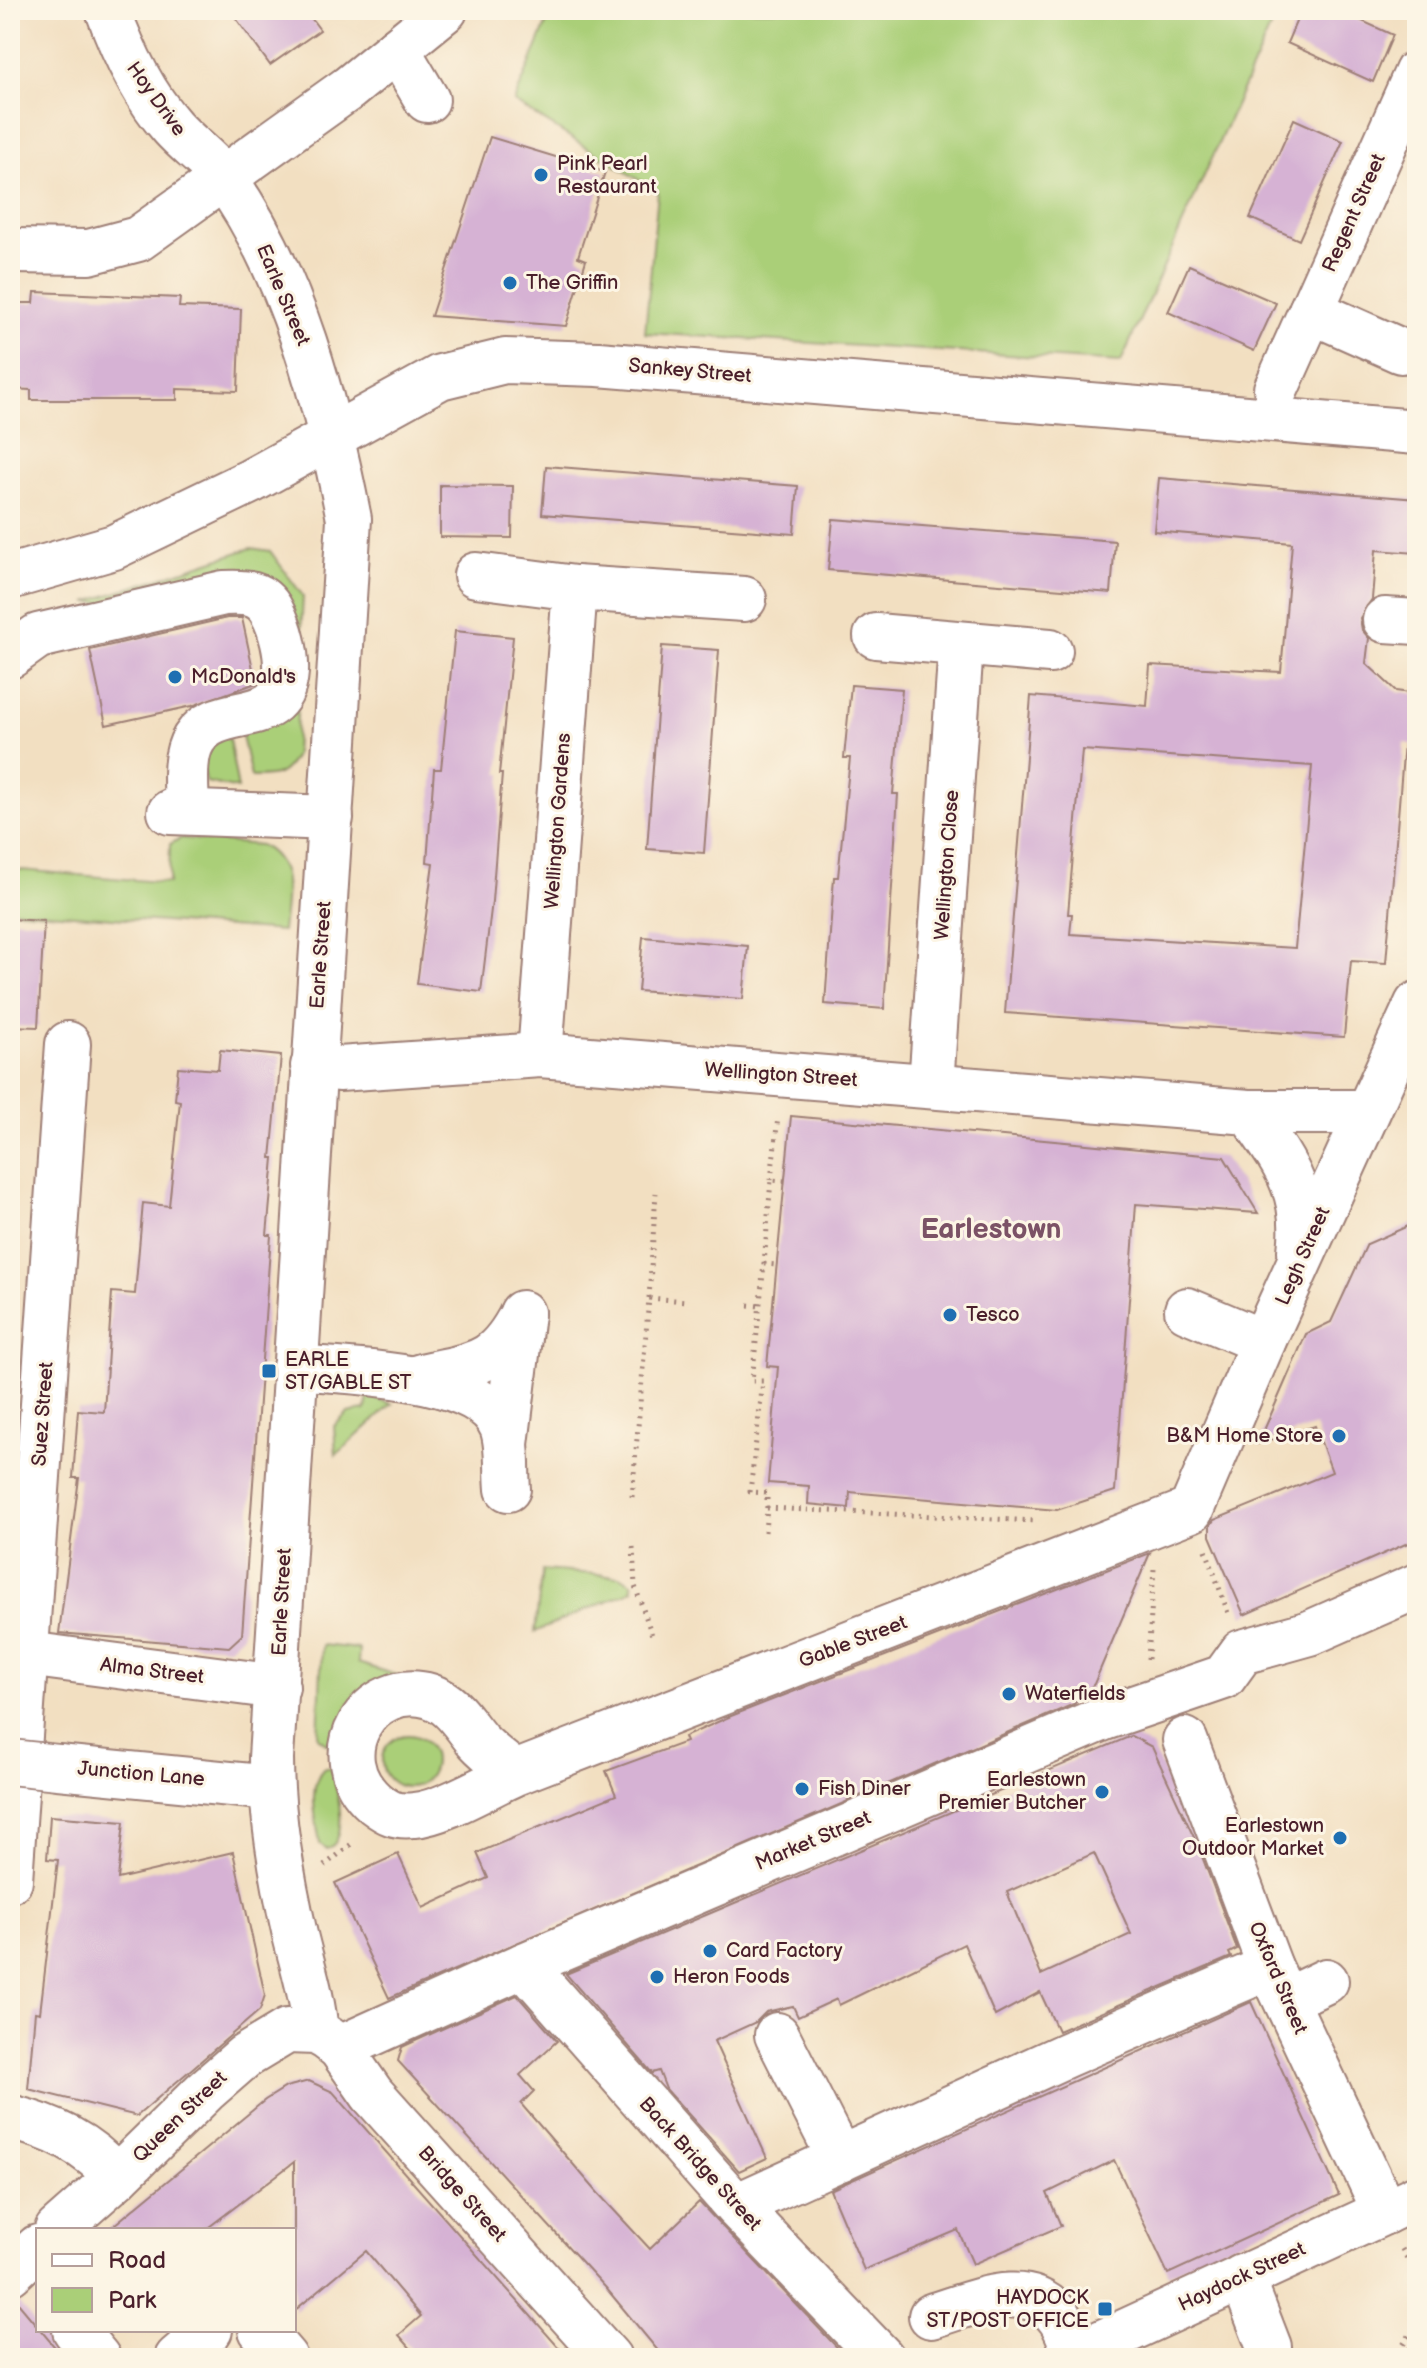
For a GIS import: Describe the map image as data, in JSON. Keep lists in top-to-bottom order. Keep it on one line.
{"streets":{"street":["Hoy Drive","Regent Street","Earle Street","Sankey Street","Wellington Gardens","Wellington Close","Wellington Street","Legh Street","Suez Street","Gable Street","Alma Street","Junction Lane","Market Street","Oxford Street","Queen Street","Back Bridge Street","Bridge Street","Haydock Street"]},"crossings":[["Hoy Drive","Earle Street"],["Earle Street","Sankey Street"],["Earle Street","Wellington Street"],["Earle Street","Alma Street"],["Earle Street","Junction Lane"],["Earle Street","Market Street"],["Earle Street","Queen Street"],["Earle Street","Bridge Street"],["Wellington Gardens","Wellington Street"],["Wellington Close","Wellington Street"],["Wellington Street","Legh Street"],["Legh Street","Gable Street"],["Suez Street","Alma Street"],["Market Street","Queen Street"],["Market Street","Back Bridge Street"],["Market Street","Bridge Street"],["Oxford Street","Haydock Street"],["Queen Street","Bridge Street"]],"districts":["Earlestown"],"places":{"other":["Pink Pearl Restaurant","The Griffin","McDonald's","Tesco","B&M Home Store","Waterfields","Fish Diner","Earlestown Premier Butcher","Earlestown Outdoor Market","Card Factory","Heron Foods"],"transit":["EARLE ST/GABLE ST","HAYDOCK ST/POST OFFICE"]},"legend":["Road","Park"]}
